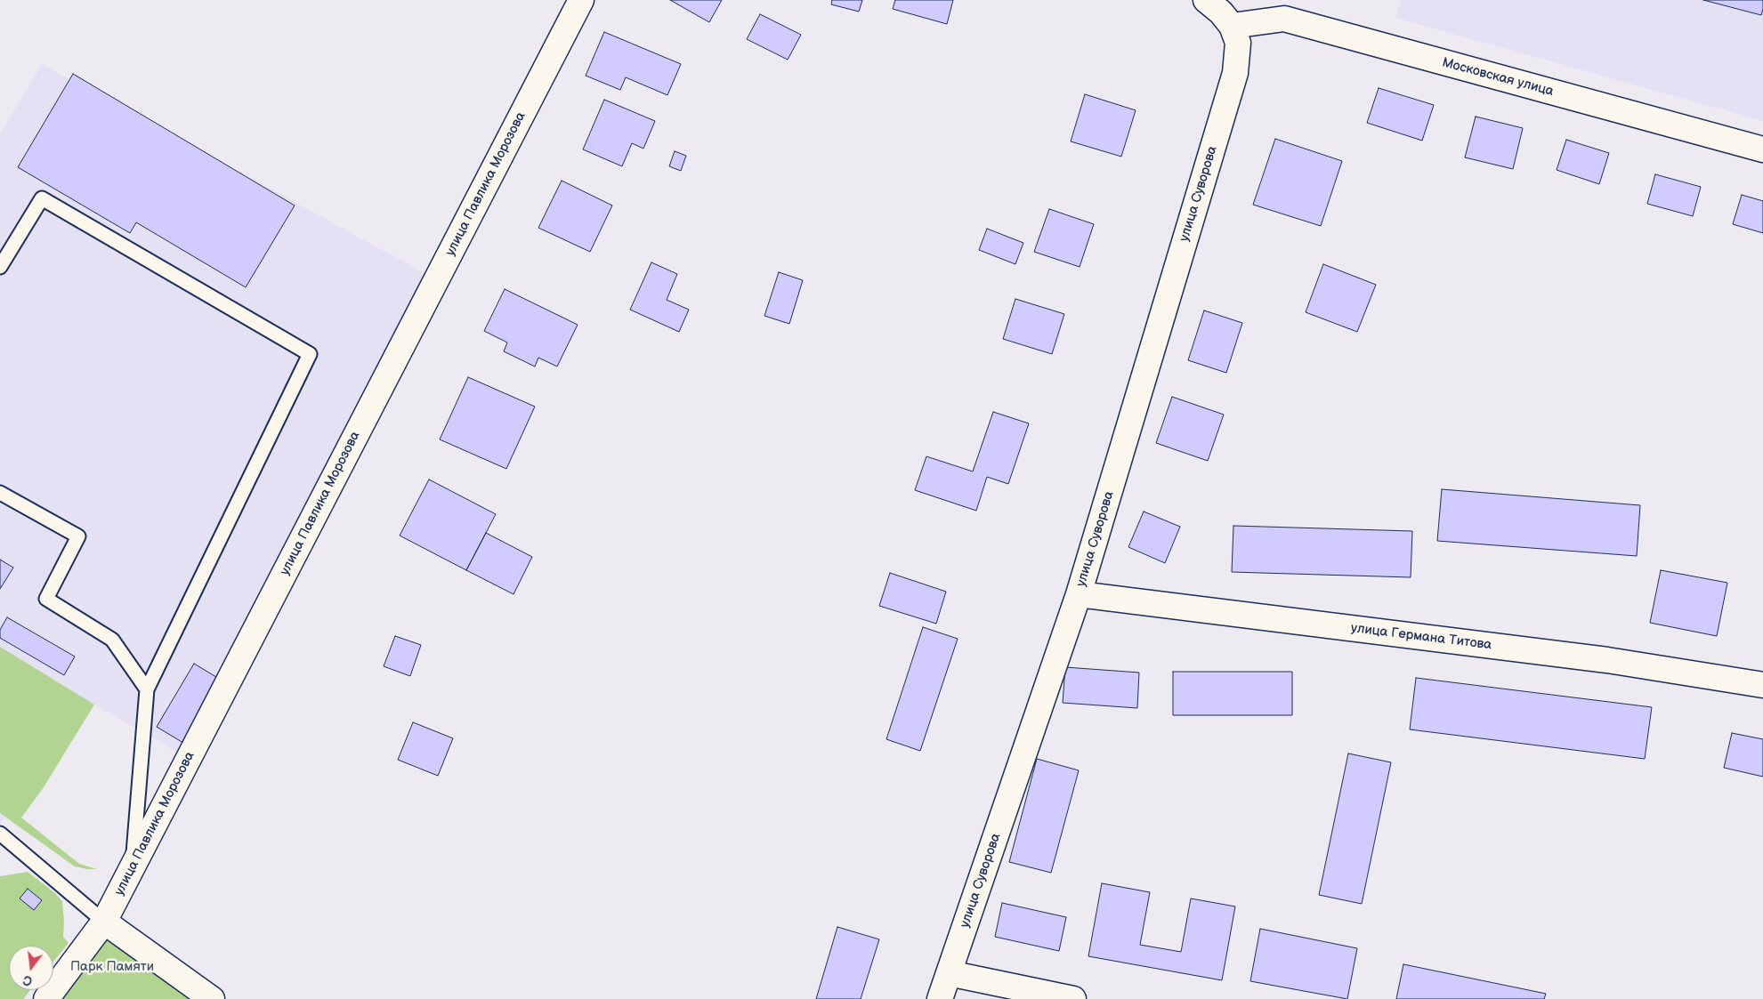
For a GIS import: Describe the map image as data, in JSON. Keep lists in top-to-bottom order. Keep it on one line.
{"streets":{"street":["Московская улица","улица Павлика Морозова","улица Суворова","улица Германа Титова"]},"crossings":[["Московская улица","улица Суворова"],["улица Суворова","улица Германа Титова"]],"parks":["Парк Памяти"],"north":"bottom"}
